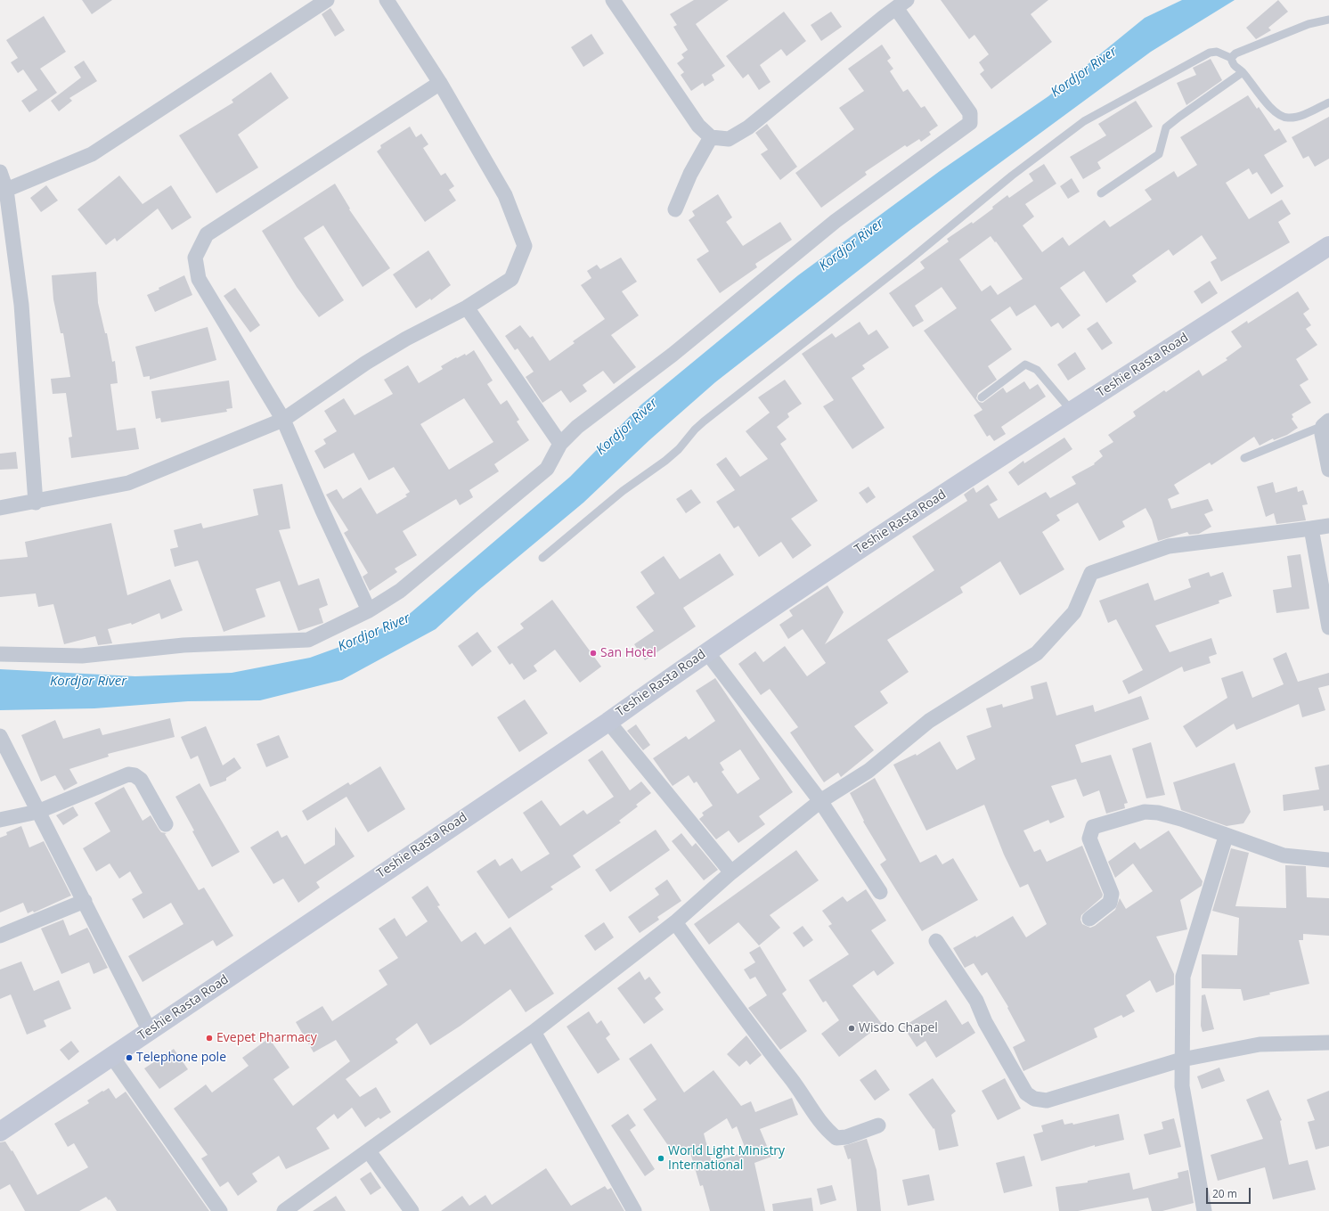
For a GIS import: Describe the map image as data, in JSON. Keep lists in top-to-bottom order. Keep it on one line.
{"streets":{"main road":["Teshie Rasta Road"]},"water":["Kordjor River"],"places":["San Hotel","Wisdo Chapel","Evepet Pharmacy","Telephone pole","World Light Ministry International"],"scale_bar":"20 m"}
